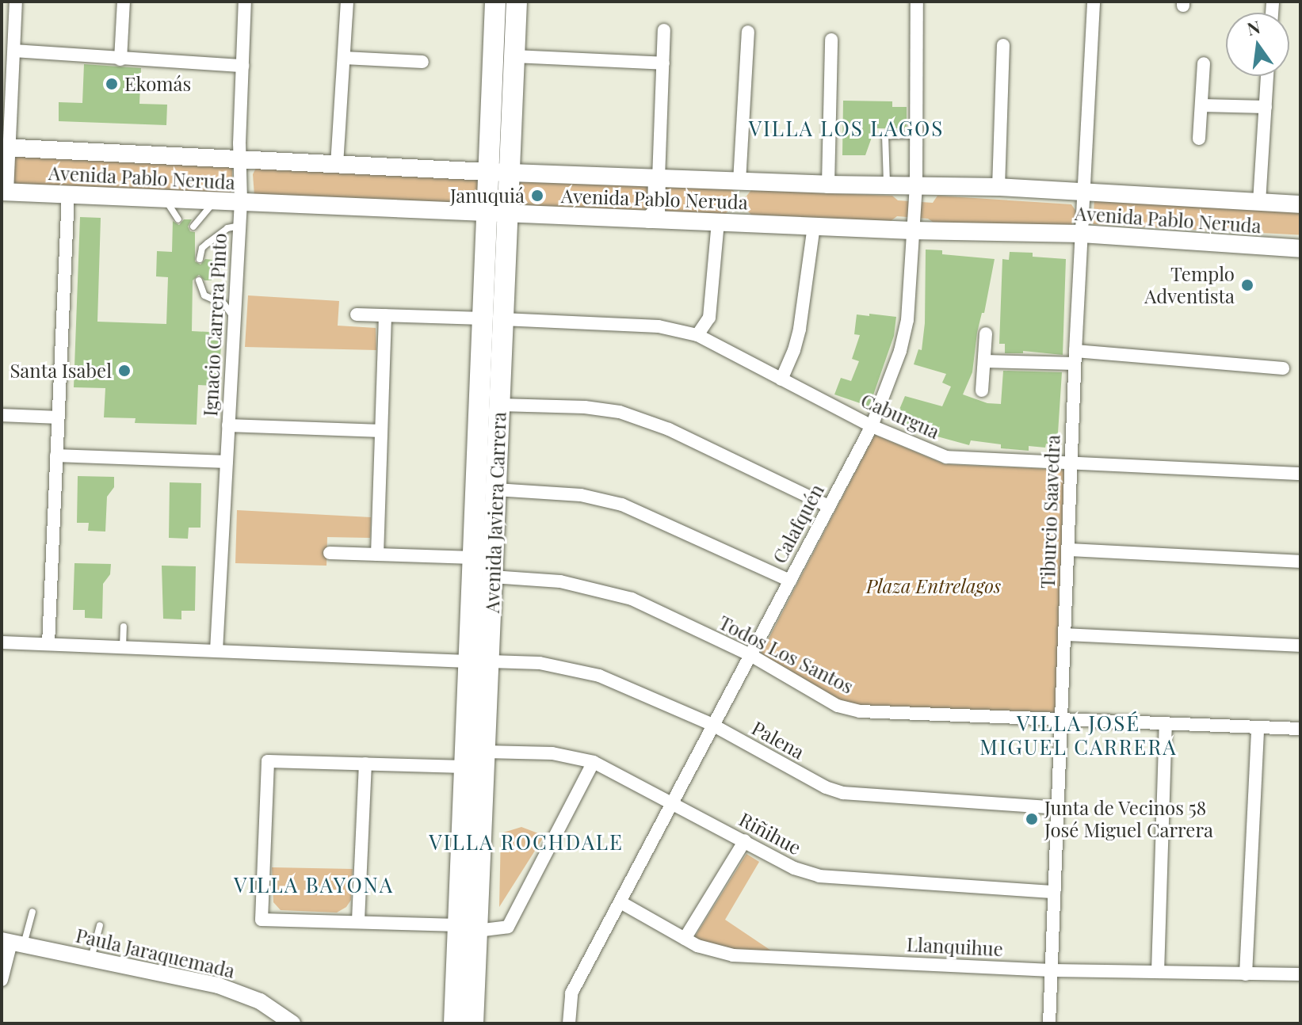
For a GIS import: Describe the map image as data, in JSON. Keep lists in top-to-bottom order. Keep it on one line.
{"streets":{"main road":["Avenida Pablo Neruda","Avenida Javiera Carrera"],"street":["Ignacio Carrera Pinto","Caburgua","Tiburcio Saavedra","Calafquén","Todos Los Santos","Palena","Riñihue","Llanquihue","Paula Jaraquemada"]},"crossings":[["Avenida Pablo Neruda","Ignacio Carrera Pinto"],["Avenida Pablo Neruda","Tiburcio Saavedra"],["Avenida Pablo Neruda","Avenida Javiera Carrera"],["Avenida Pablo Neruda","Calafquén"],["Caburgua","Tiburcio Saavedra"],["Caburgua","Avenida Javiera Carrera"],["Caburgua","Calafquén"],["Tiburcio Saavedra","Todos Los Santos"],["Tiburcio Saavedra","Palena"],["Tiburcio Saavedra","Riñihue"],["Tiburcio Saavedra","Llanquihue"],["Avenida Javiera Carrera","Todos Los Santos"],["Avenida Javiera Carrera","Palena"],["Avenida Javiera Carrera","Riñihue"],["Calafquén","Todos Los Santos"],["Calafquén","Palena"],["Calafquén","Riñihue"],["Calafquén","Llanquihue"]],"districts":["VILLA LOS LAGOS","VILLA JOSÉ MIGUEL CARRERA","VILLA ROCHDALE","VILLA BAYONA"],"parks":["Plaza Entrelagos"],"places":["Ekomás","Januquiá","Templo Adventista","Santa Isabel","Junta de Vecinos 58 José Miguel Carrera"],"north":"top"}
